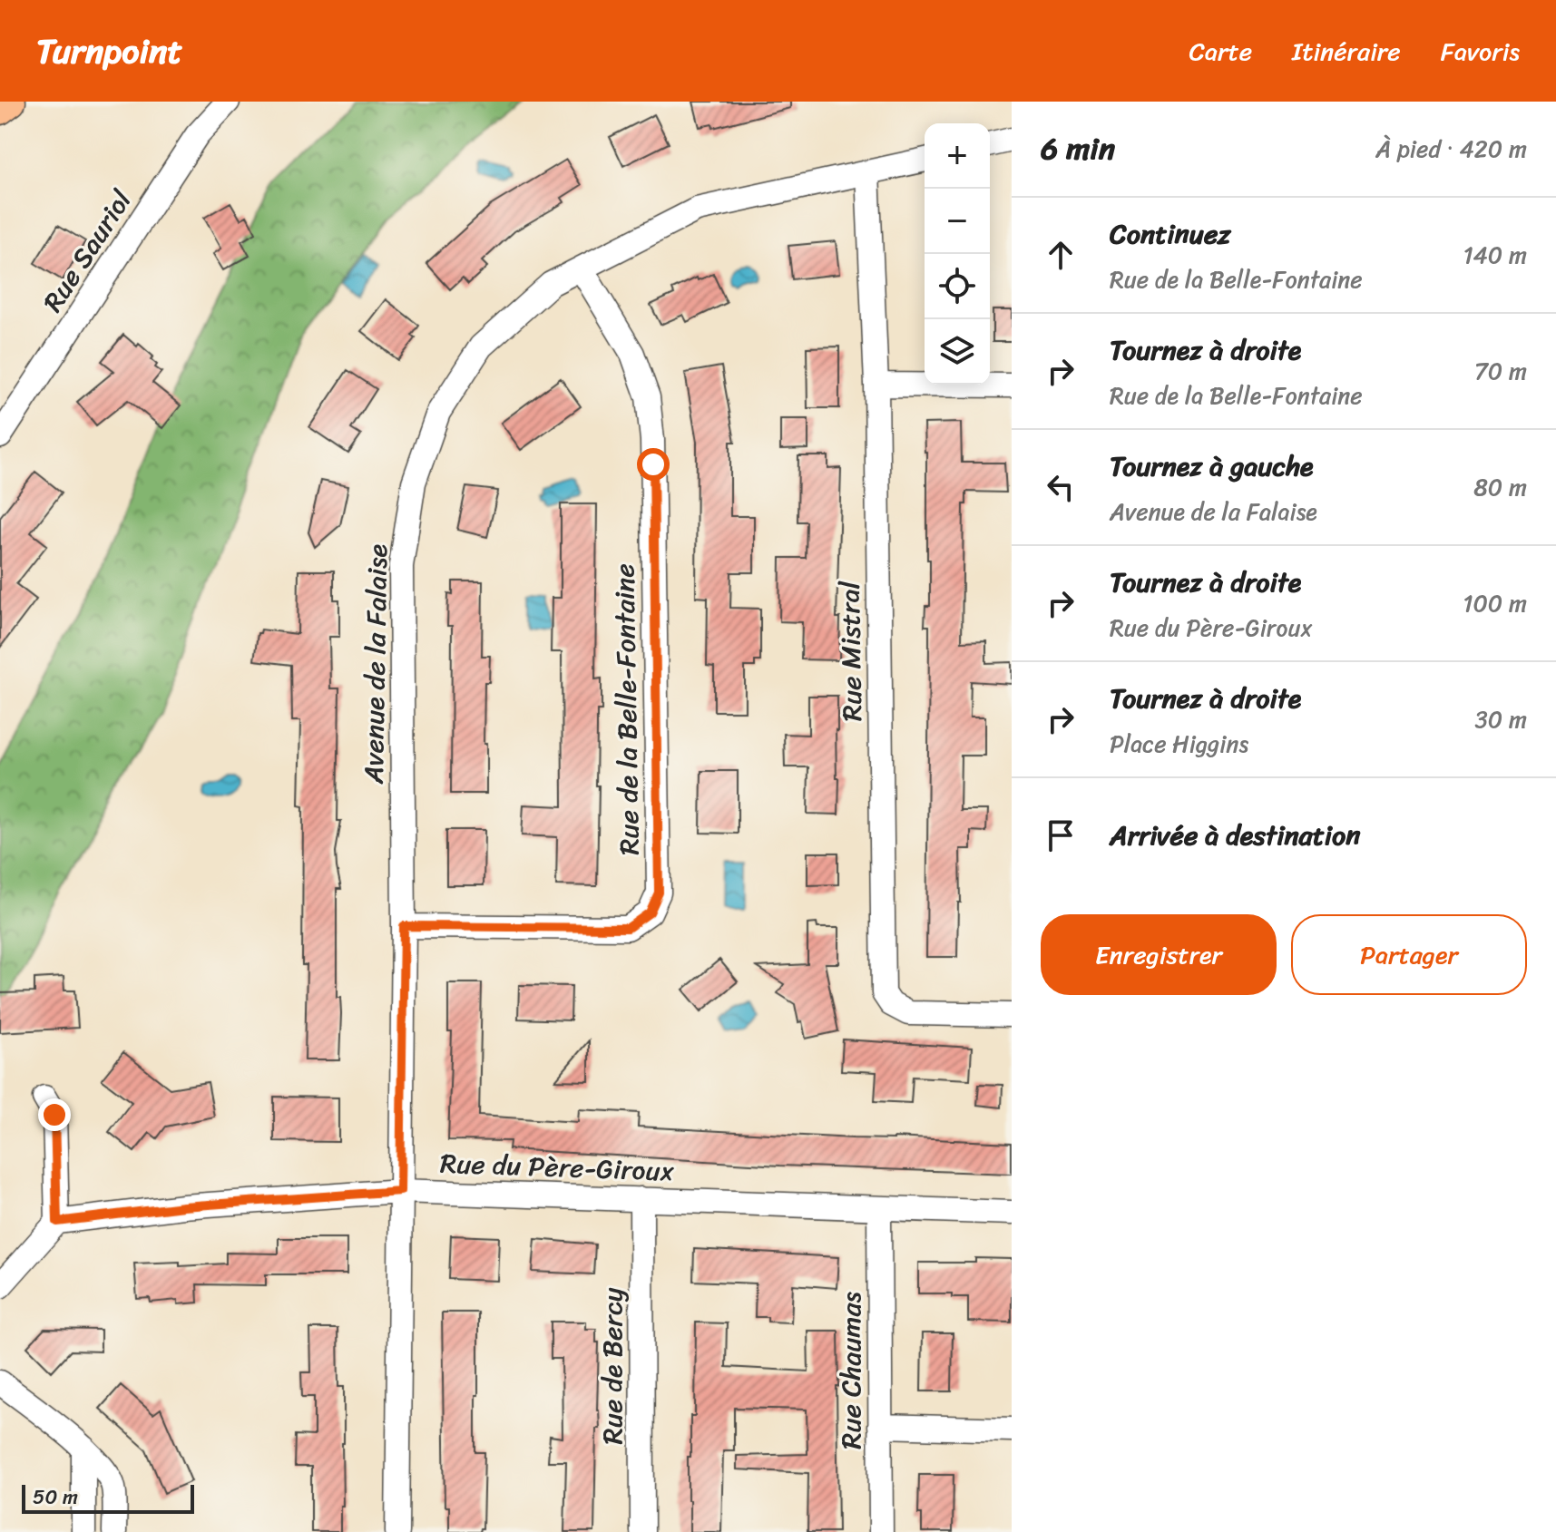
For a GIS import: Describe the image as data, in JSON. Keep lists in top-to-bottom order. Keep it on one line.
{"streets":{"street":["Rue Sauriol","Rue Mistral","Avenue de la Falaise","Rue de la Belle-Fontaine","Rue du Père-Giroux","Rue de Bercy","Rue Chaumas"]},"crossings":[["Rue Mistral","Avenue de la Falaise"],["Avenue de la Falaise","Rue de la Belle-Fontaine"],["Avenue de la Falaise","Rue du Père-Giroux"],["Rue du Père-Giroux","Rue de Bercy"],["Rue du Père-Giroux","Rue Chaumas"]],"scale_bar":"50 m","page":{"header":"Turnpoint","nav":["Carte","Itinéraire","Favoris"],"heading":["6 min","À pied · 420 m"],"map_buttons":["+","−"],"list":[["Continuez","Rue de la Belle-Fontaine","140 m"],["Tournez à droite","Rue de la Belle-Fontaine","70 m"],["Tournez à gauche","Avenue de la Falaise","80 m"],["Tournez à droite","Rue du Père-Giroux","100 m"],["Tournez à droite","Place Higgins","30 m"],"Arrivée à destination"],"buttons":["Enregistrer","Partager"],"scale":"50 m"}}
